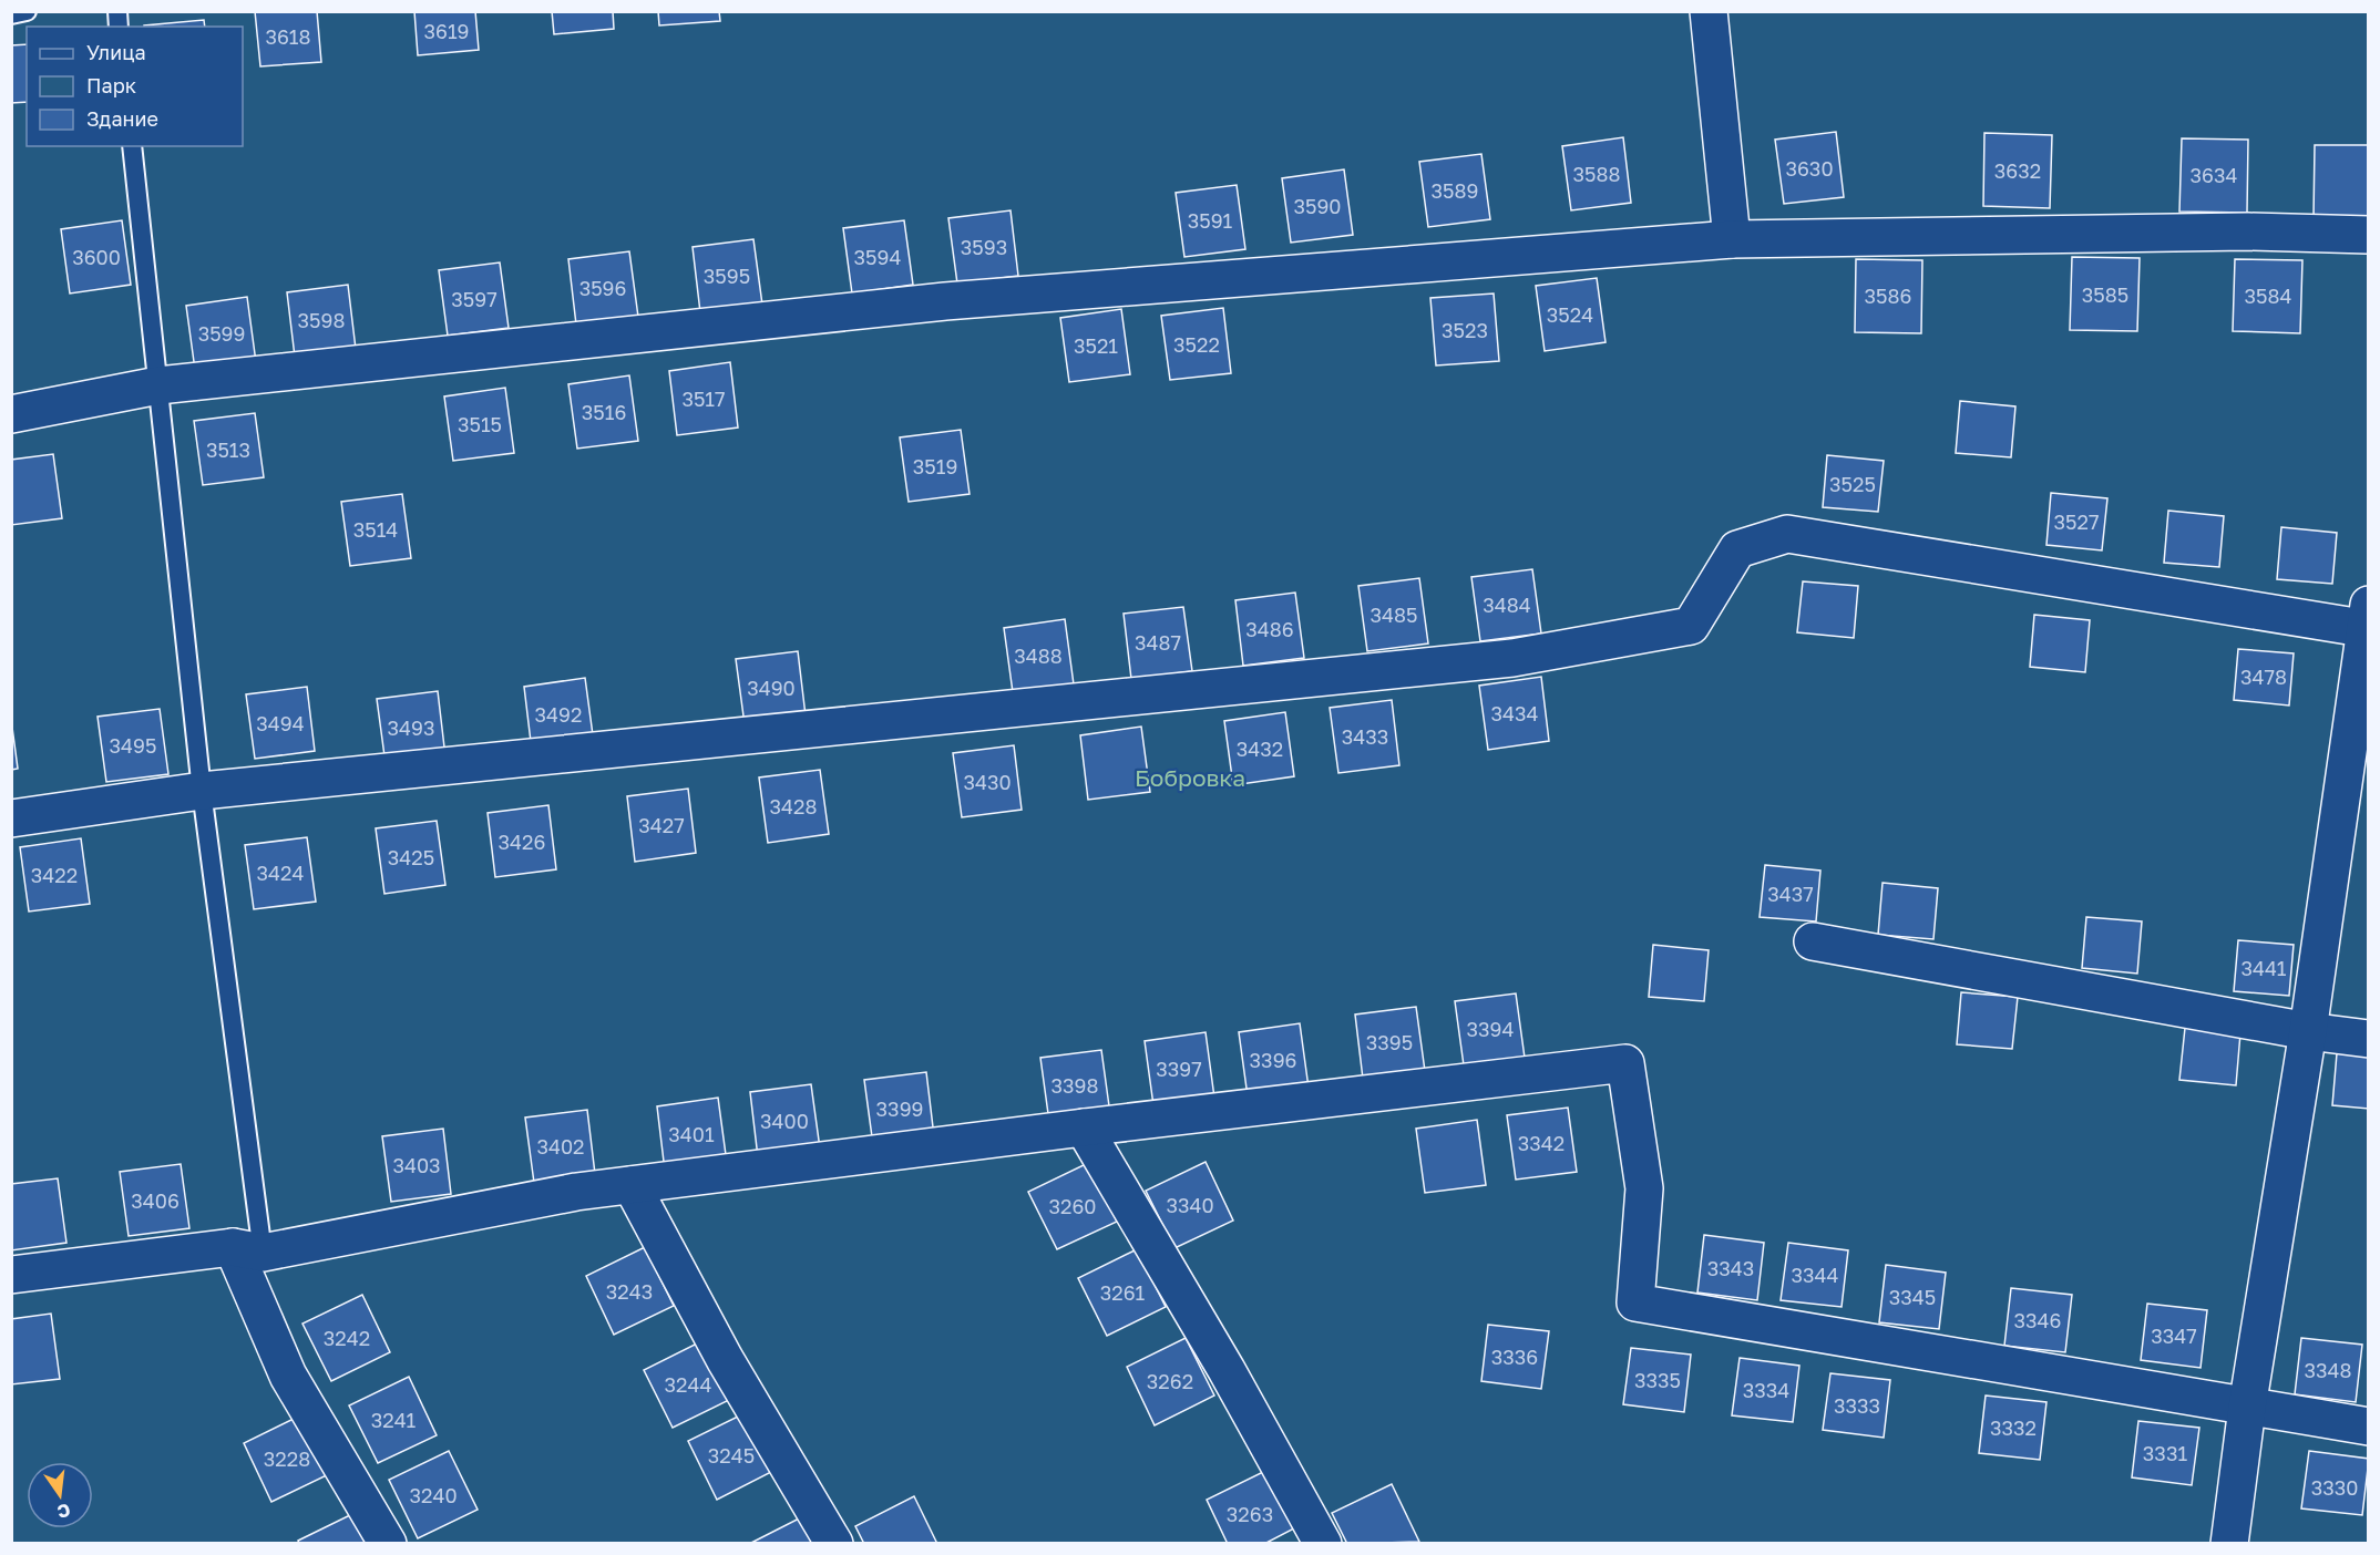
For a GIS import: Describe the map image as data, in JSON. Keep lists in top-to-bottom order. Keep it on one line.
{"parks":["Бобровка"],"house_numbers":["3619","3618","3630","3632","3588","3634","3589","3590","3591","3593","3600","3594","3595","3596","3585","3586","3584","3597","3524","3598","3523","3599","3522","3521","3517","3516","3515","3513","3519","3525","3527","3514","3484","3485","3486","3487","3488","3478","3490","3434","3492","3494","3493","3433","3495","3432","3430","3428","3427","3426","3425","3424","3422","3437","3441","3394","3395","3396","3397","3398","3399","3400","3401","3342","3402","3403","3406","3340","3260","3343","3344","3243","3261","3345","3346","3347","3242","3336","3348","3335","3262","3244","3334","3333","3241","3332","3331","3245","3228","3330","3240","3263"],"legend":["Улица","Парк","Здание"],"north":"bottom"}
